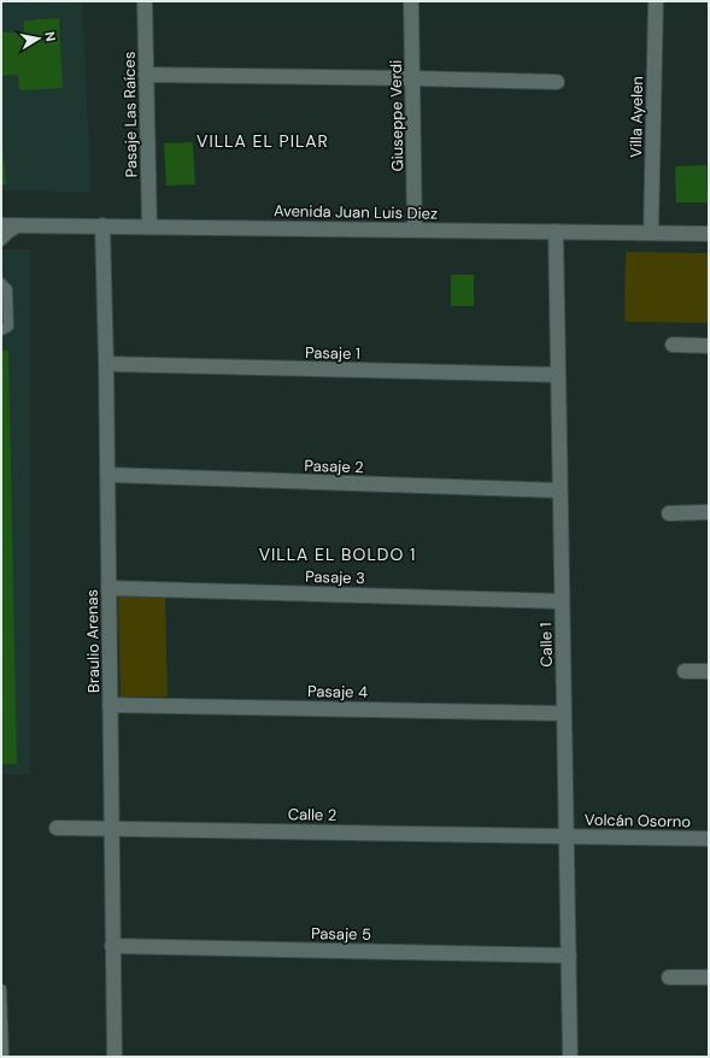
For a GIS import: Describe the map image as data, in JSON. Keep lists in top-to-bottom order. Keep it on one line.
{"streets":{"street":["Pasaje Las Raíces","Giuseppe Verdi","Villa Ayelen","Avenida Juan Luis Diez","Pasaje 1","Pasaje 2","Pasaje 3","Braulio Arenas","Calle 1","Pasaje 4","Calle 2","Volcán Osorno","Pasaje 5"]},"crossings":[["Pasaje Las Raíces","Avenida Juan Luis Diez"],["Giuseppe Verdi","Avenida Juan Luis Diez"],["Villa Ayelen","Avenida Juan Luis Diez"],["Avenida Juan Luis Diez","Braulio Arenas"],["Avenida Juan Luis Diez","Calle 1"],["Pasaje 1","Braulio Arenas"],["Pasaje 1","Calle 1"],["Pasaje 2","Braulio Arenas"],["Pasaje 2","Calle 1"],["Pasaje 3","Braulio Arenas"],["Pasaje 3","Calle 1"],["Braulio Arenas","Pasaje 4"],["Braulio Arenas","Calle 2"],["Braulio Arenas","Pasaje 5"],["Calle 1","Pasaje 4"],["Calle 1","Calle 2"],["Calle 1","Volcán Osorno"],["Calle 1","Pasaje 5"],["Calle 2","Volcán Osorno"]],"districts":["VILLA EL PILAR","VILLA EL BOLDO 1"],"north":"right"}
